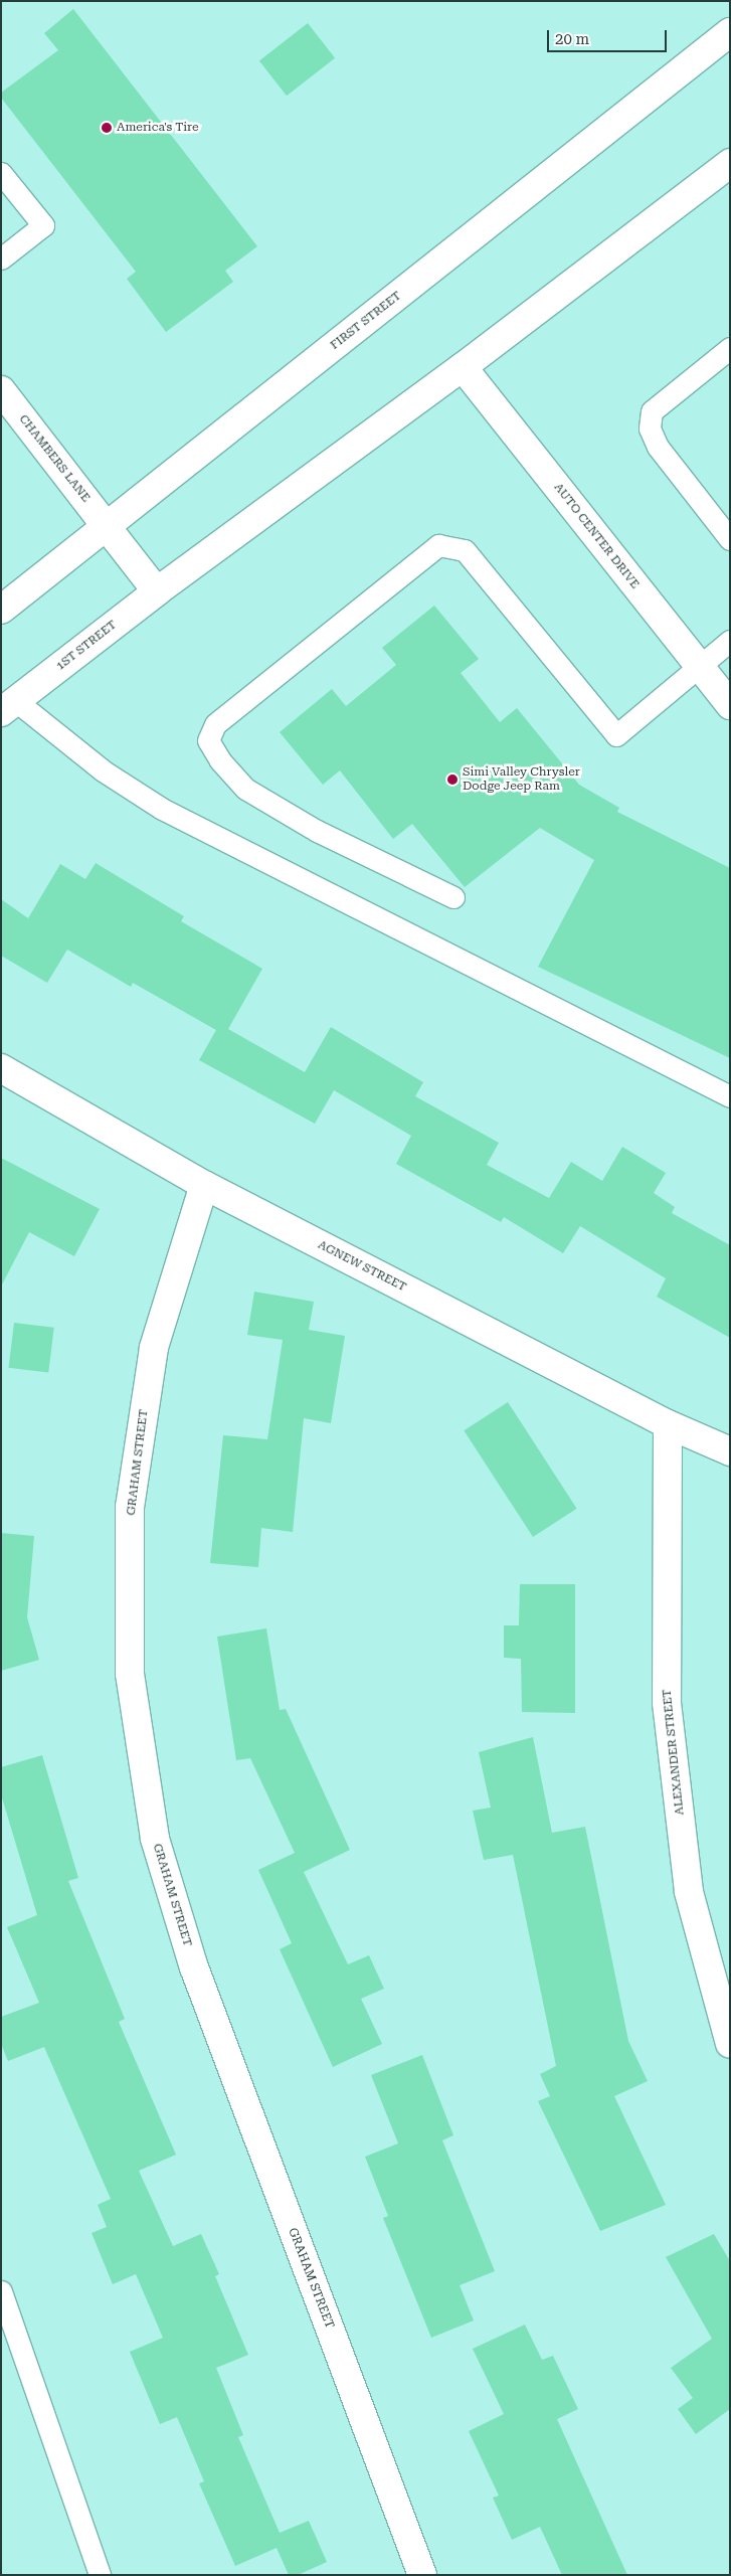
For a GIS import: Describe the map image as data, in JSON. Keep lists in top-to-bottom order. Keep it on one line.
{"streets":{"street":["FIRST STREET","CHAMBERS LANE","AUTO CENTER DRIVE","1ST STREET","AGNEW STREET","GRAHAM STREET","ALEXANDER STREET"]},"crossings":[["FIRST STREET","CHAMBERS LANE"],["CHAMBERS LANE","1ST STREET"],["AGNEW STREET","GRAHAM STREET"],["AGNEW STREET","ALEXANDER STREET"]],"places":["America's Tire","Simi Valley Chrysler Dodge Jeep Ram"],"scale_bar":"20 m"}
